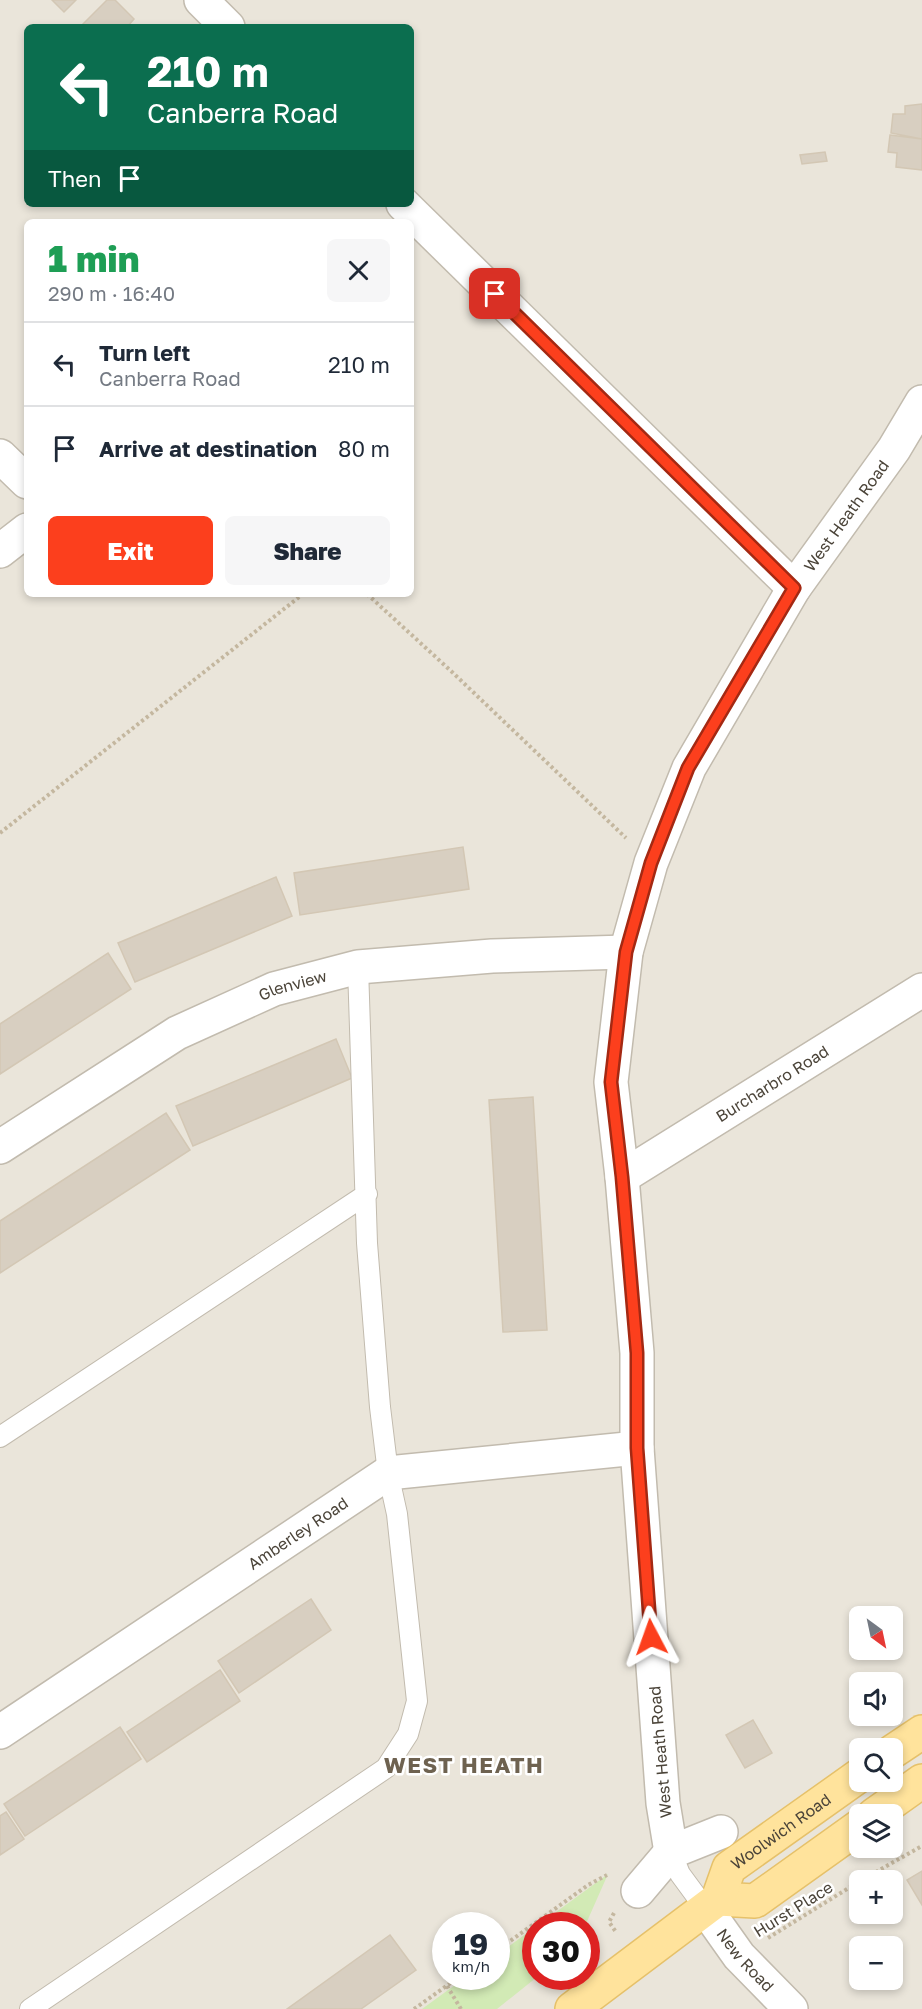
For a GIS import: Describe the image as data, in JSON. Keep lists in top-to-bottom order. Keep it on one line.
{"streets":{"main road":["Woolwich Road"],"street":["West Heath Road","Glenview","Burcharbro Road","Amberley Road","New Road"],"path":["Hurst Place"]},"crossings":[["West Heath Road","Glenview"],["West Heath Road","Burcharbro Road"],["West Heath Road","Amberley Road"],["Woolwich Road","New Road"],["Hurst Place","New Road"]],"districts":["WEST HEATH"],"north":"bottom right","page":{"turn":["210 m","Canberra Road"],"then":"Then","heading":["1 min","290 m · 16:40"],"list":[{"name":"Turn left","note":"Canberra Road","value":"210 m"},{"name":"Arrive at destination","value":"80 m"}],"buttons":["Exit","Share"],"map_buttons":["+","−"],"speed":"19 km/h","limit":"30"}}
